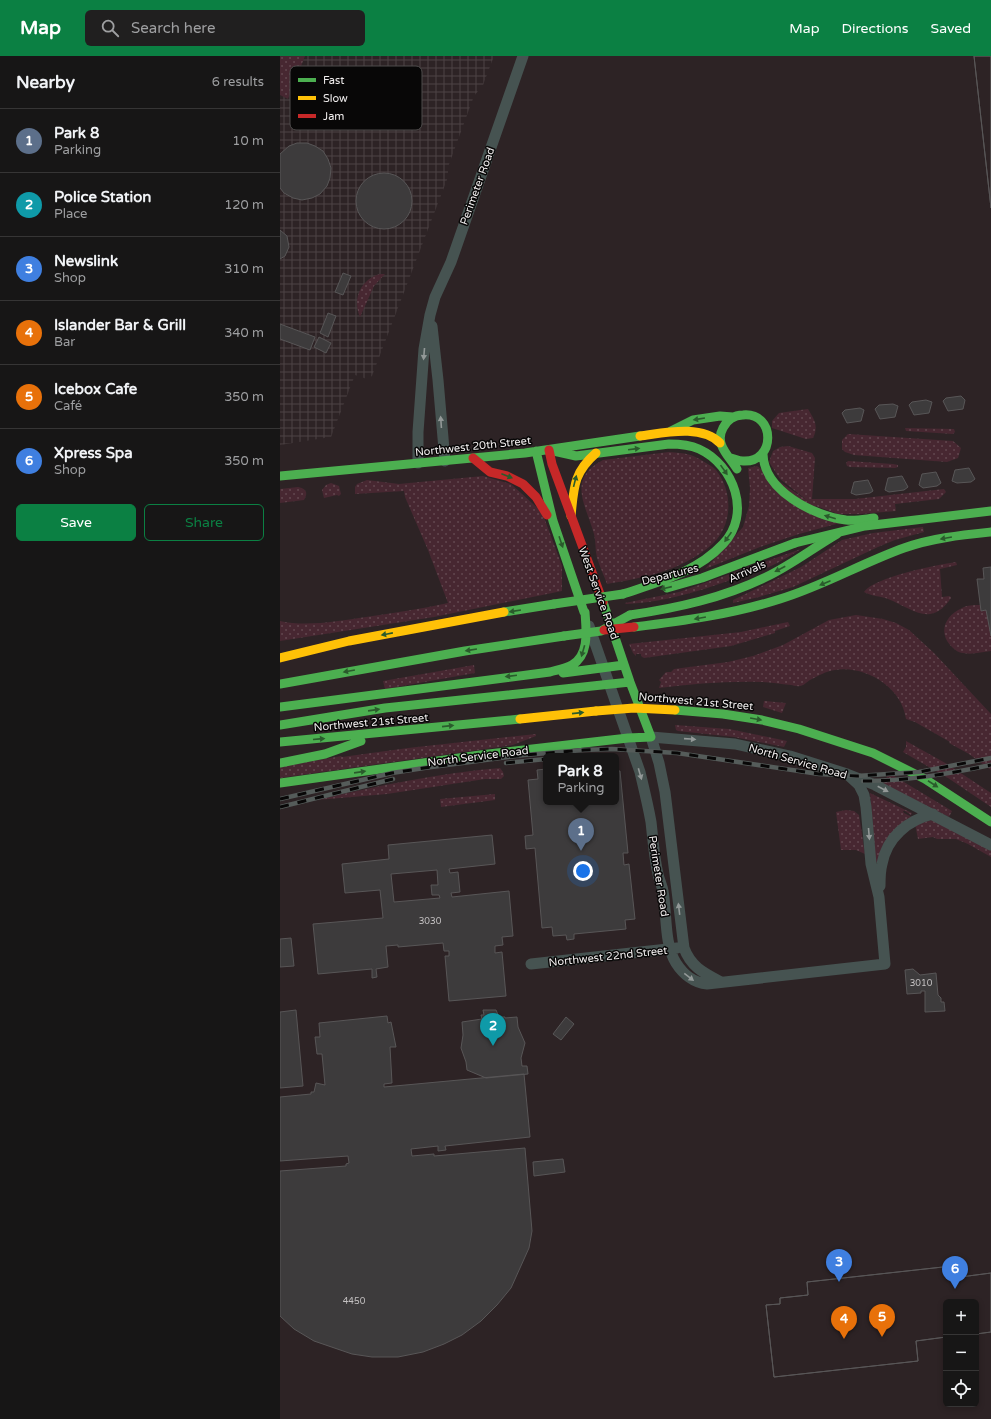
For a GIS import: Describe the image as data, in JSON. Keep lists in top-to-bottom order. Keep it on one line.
{"streets":{"main road":["Northwest 20th Street","Arrivals","Departures","West Service Road","Northwest 21st Street","North Service Road"],"street":["Perimeter Road","Northwest 22nd Street"]},"crossings":[["Perimeter Road","Northwest 20th Street"],["Perimeter Road","West Service Road"],["Perimeter Road","North Service Road"],["Perimeter Road","Northwest 22nd Street"],["Northwest 20th Street","Arrivals"],["Northwest 20th Street","West Service Road"],["West Service Road","North Service Road"]],"house_numbers":["3030","3010","4450"],"legend":["Fast","Slow","Jam"],"page":{"header":"Map","search":"Search here","nav":["Map","Directions","Saved"],"heading":["Nearby","6 results"],"list":[{"mark":"1","name":"Park 8","note":"Parking","value":"10 m"},{"mark":"2","name":"Police Station","note":"Place","value":"120 m"},{"mark":"3","name":"Newslink","note":"Shop","value":"310 m"},{"mark":"4","name":"Islander Bar & Grill","note":"Bar","value":"340 m"},{"mark":"5","name":"Icebox Cafe","note":"Café","value":"350 m"},{"mark":"6","name":"Xpress Spa","note":"Shop","value":"350 m"}],"buttons":["Save","Share"],"popup":["Park 8","Parking"],"pins":["1","2","3","6","5","4"],"map_buttons":["+","−"]}}
